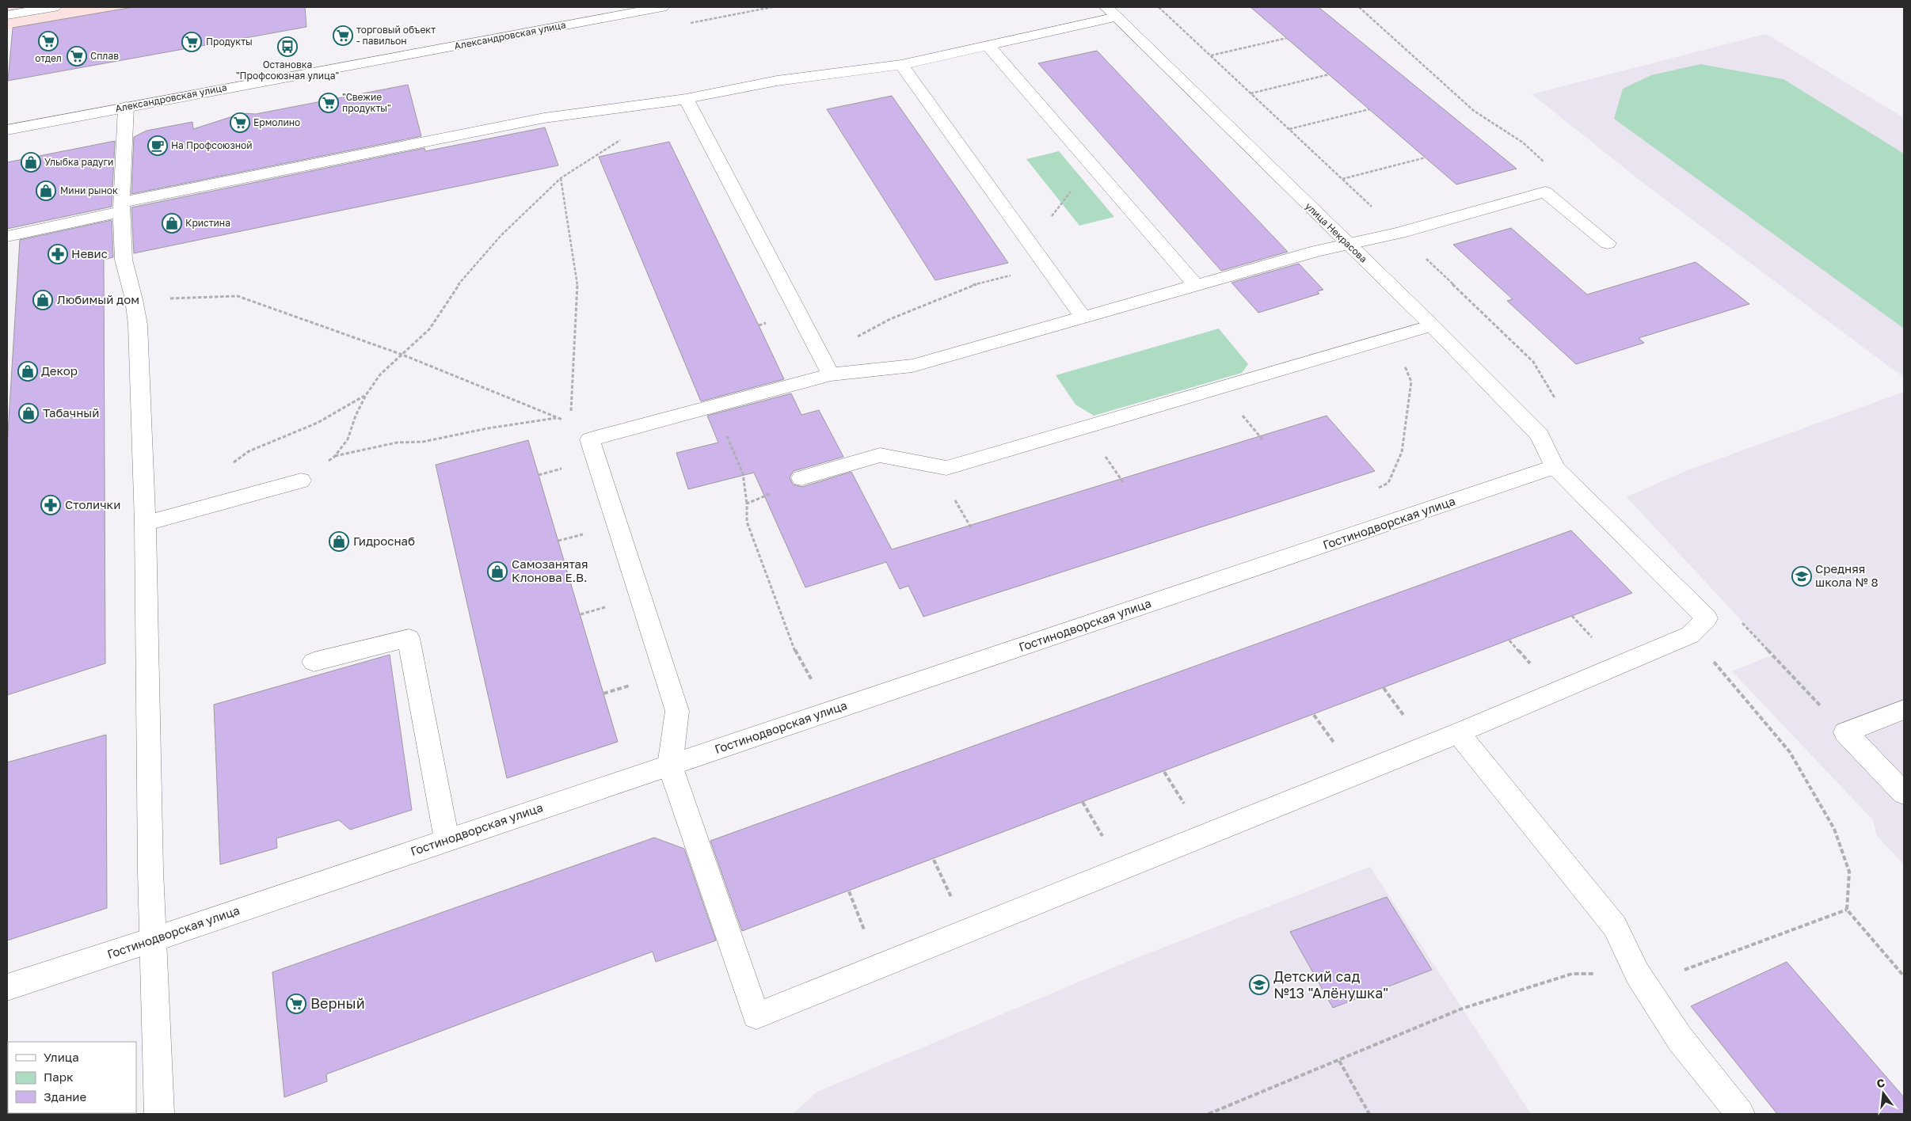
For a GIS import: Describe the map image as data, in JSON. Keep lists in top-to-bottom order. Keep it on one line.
{"streets":{"street":["Александровская улица","улица Некрасова","Гостинодворская улица"]},"crossings":[["улица Некрасова","Гостинодворская улица"]],"places":{"supermarket":["торговый объект - павильон","отдел","Продукты","Сплав","\"Свежие продукты\"","Ермолино","Верный"],"bus stop":["Остановка \"Профсоюзная улица\""],"cafe":["На Профсоюзной"],"shop":["Улыбка радуги","Мини рынок","Кристина","Любимый дом","Декор","Табачный","Гидроснаб","Самозанятая Клонова Е.В."],"pharmacy":["Невис","Столички"],"school or university":["Средняя школа № 8","Детский сад №13 \"Алёнушка\""]},"legend":["Улица","Парк","Здание"],"north":"top"}
